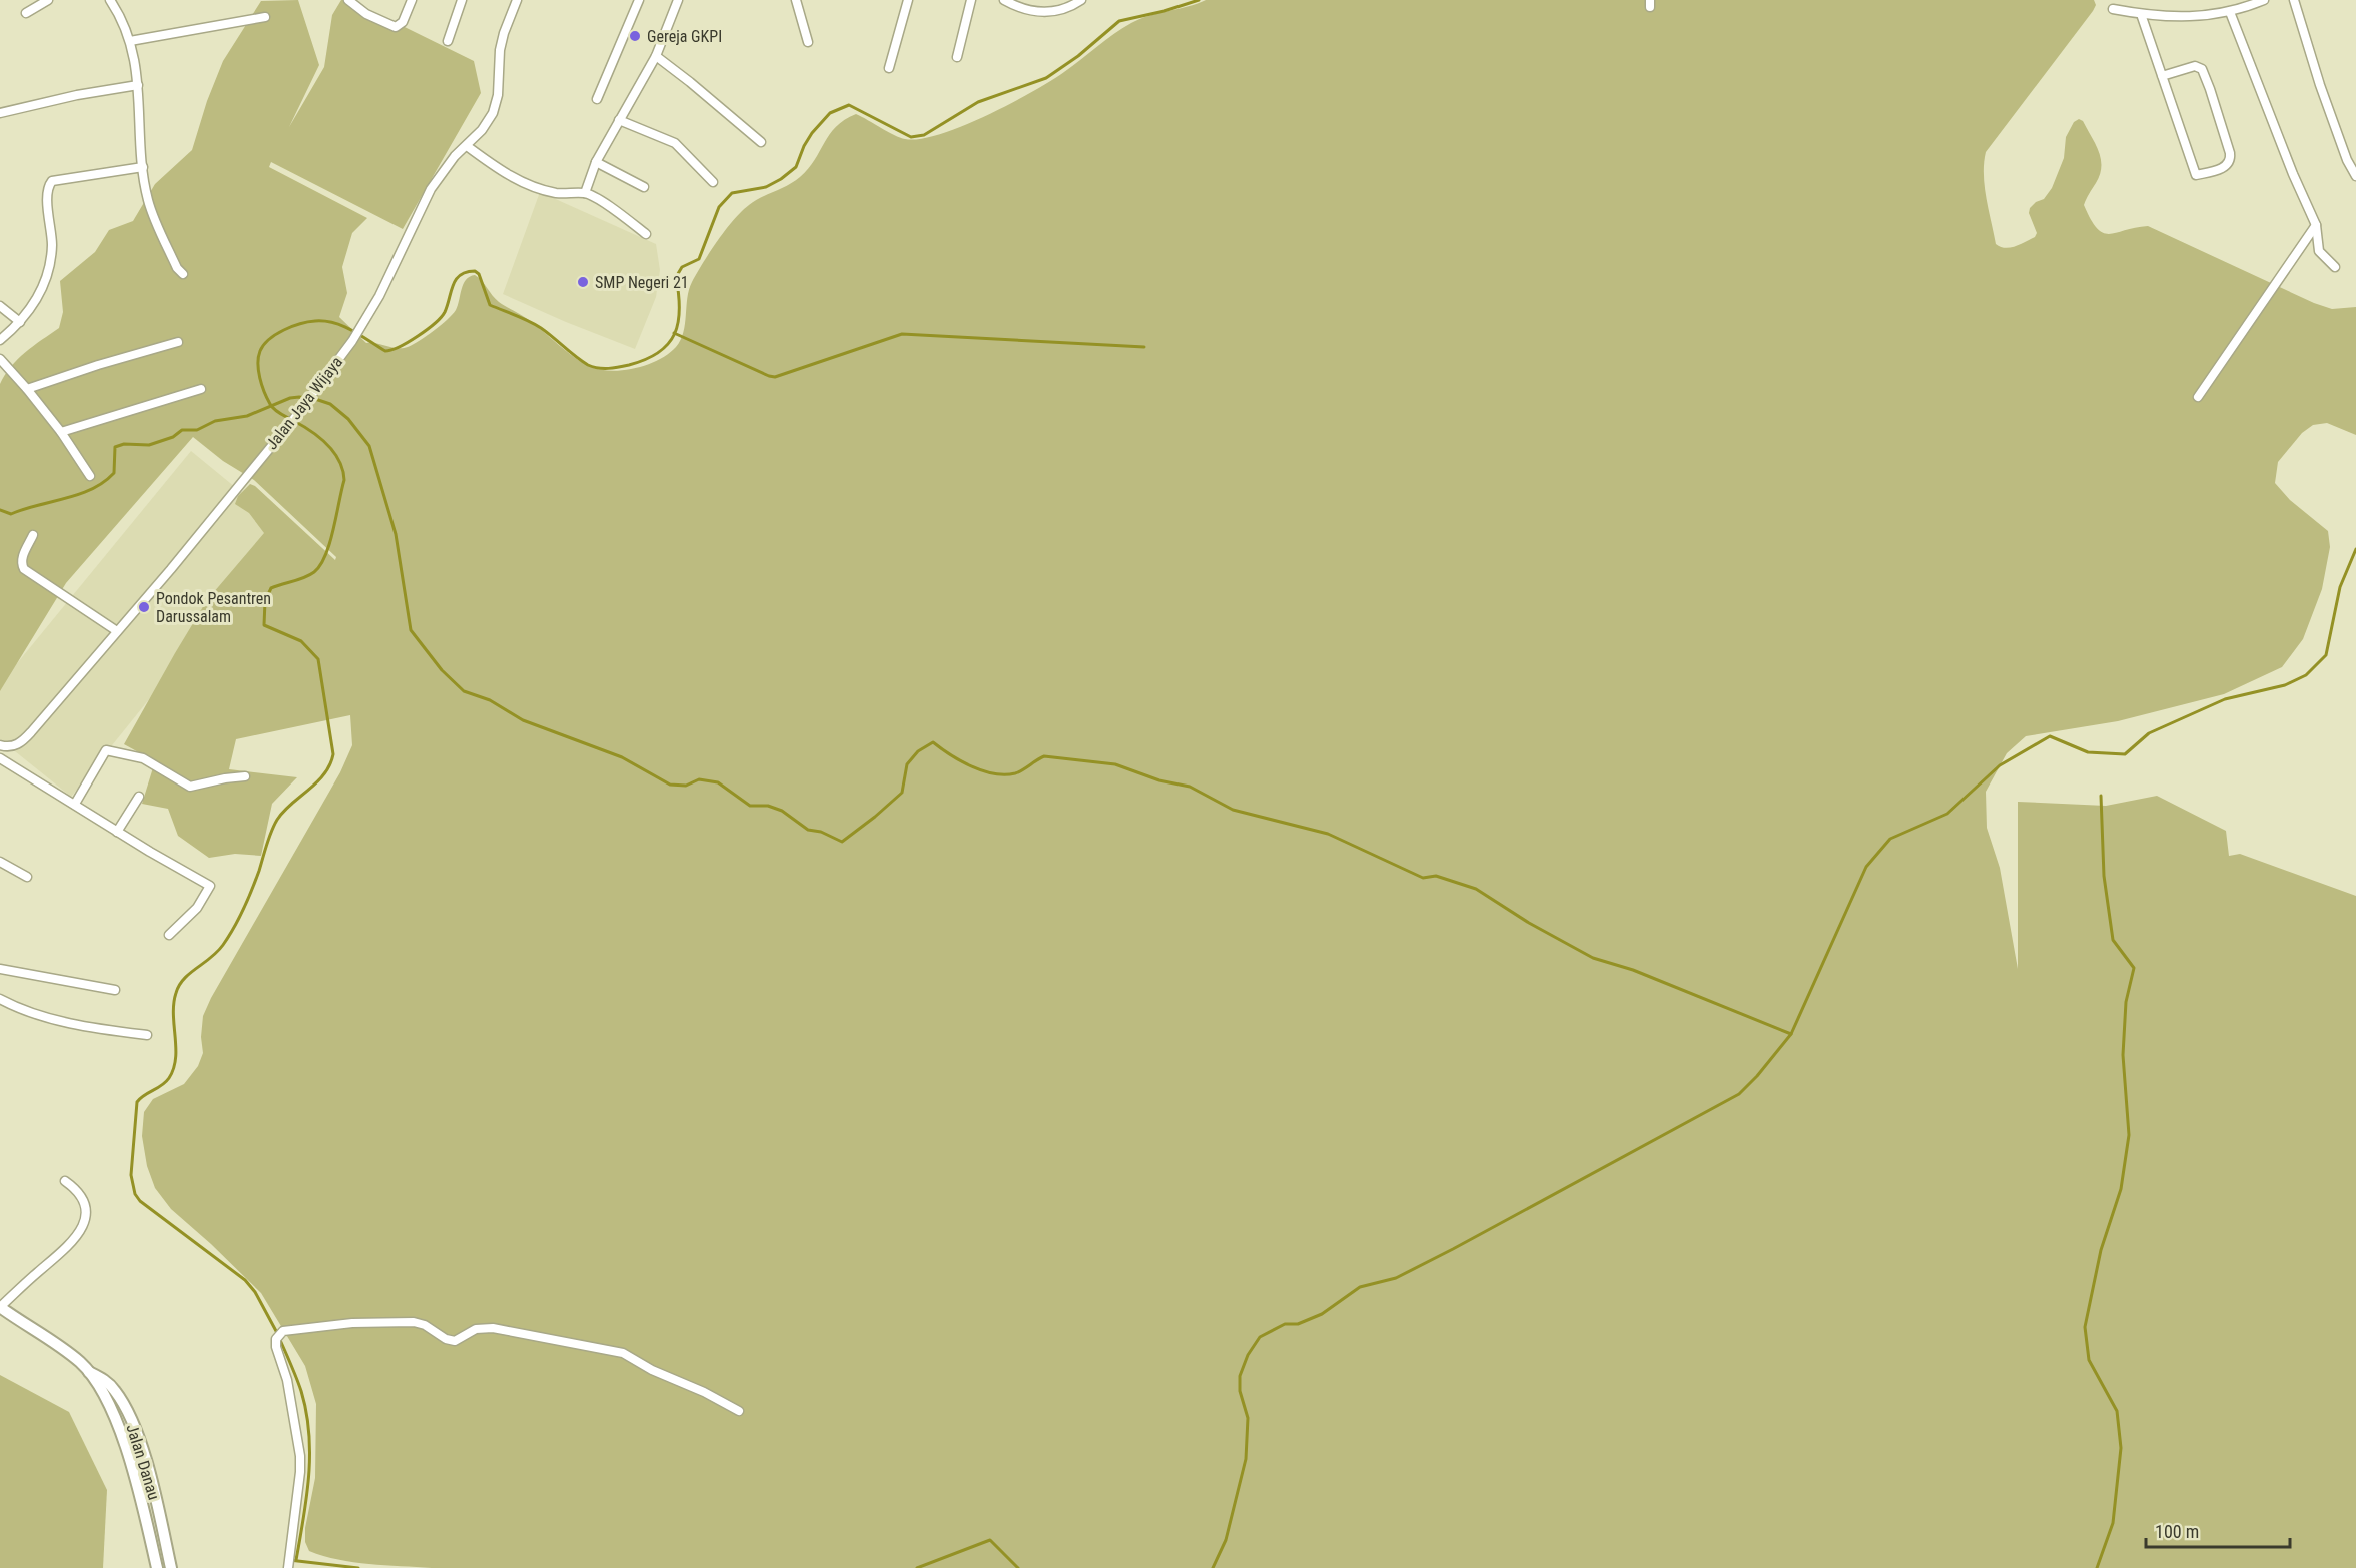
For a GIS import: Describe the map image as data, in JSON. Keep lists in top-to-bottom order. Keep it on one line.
{"streets":{"street":["Jalan Jaya Wijaya","Jalan Danau"]},"places":["Gereja GKPI","SMP Negeri 21","Pondok Pesantren Darussalam"],"scale_bar":"100 m"}
